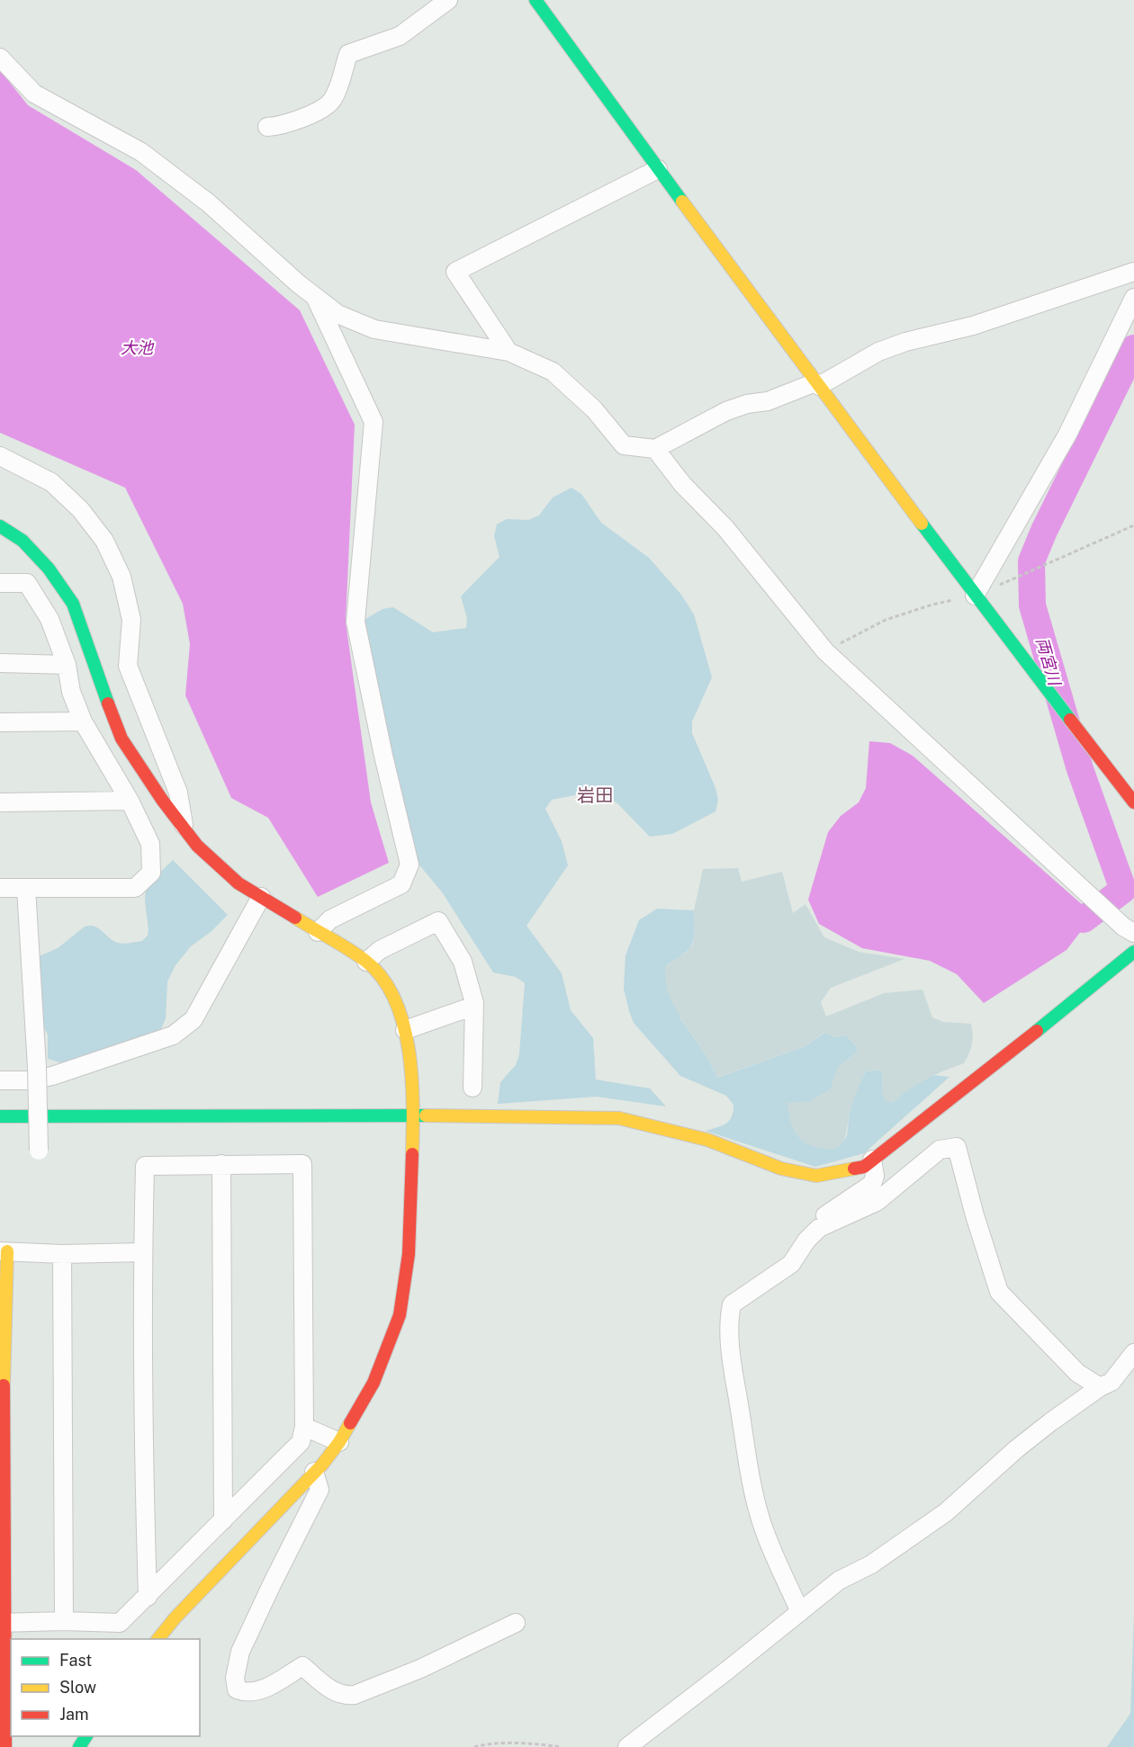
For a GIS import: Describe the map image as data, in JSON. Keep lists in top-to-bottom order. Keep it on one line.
{"districts":["岩田"],"water":["大池","両宮川"],"legend":["Fast","Slow","Jam"]}
